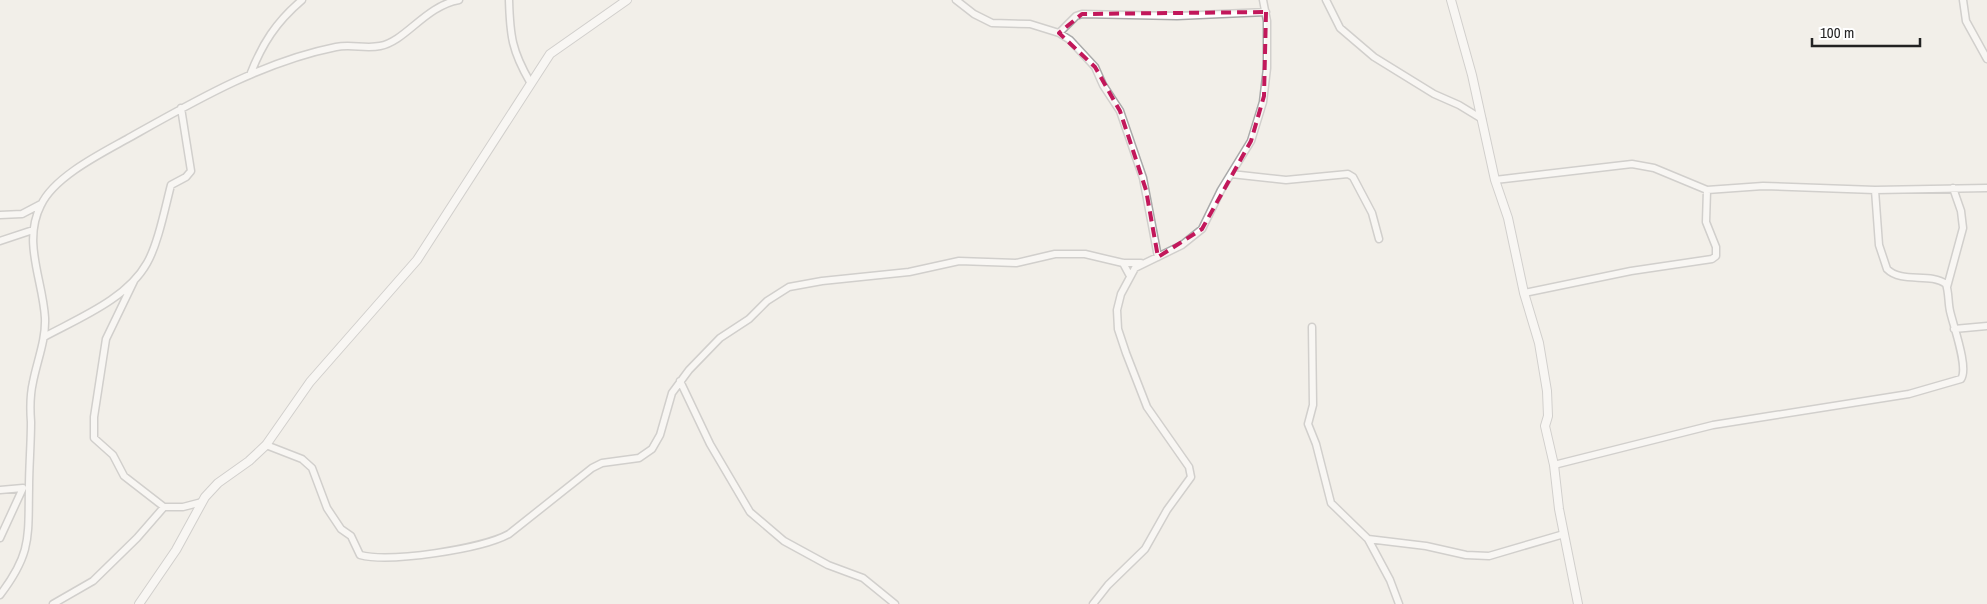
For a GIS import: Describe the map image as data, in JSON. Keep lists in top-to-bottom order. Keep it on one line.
{"scale_bar":"100 m"}
